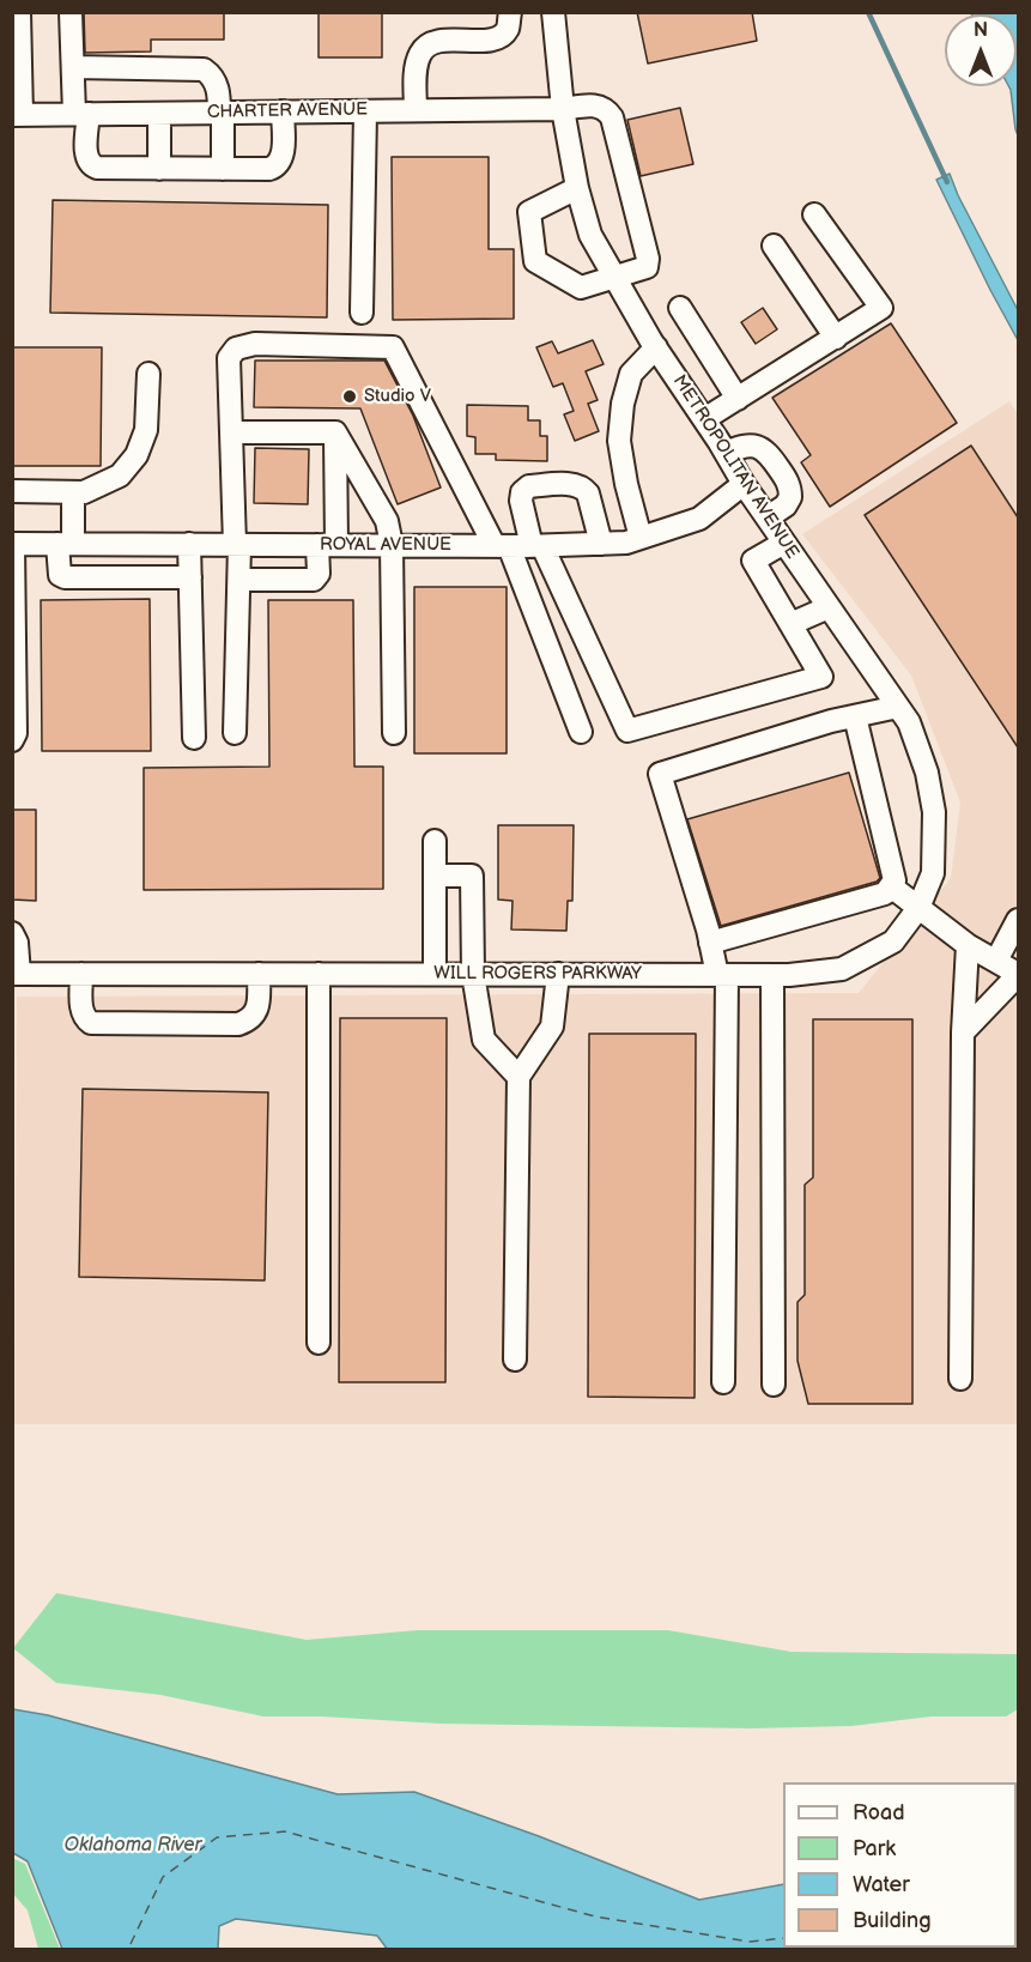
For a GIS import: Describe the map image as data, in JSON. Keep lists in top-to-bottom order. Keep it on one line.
{"streets":{"street":["CHARTER AVENUE","METROPOLITAN AVENUE","ROYAL AVENUE","WILL ROGERS PARKWAY"]},"crossings":[["CHARTER AVENUE","METROPOLITAN AVENUE"],["METROPOLITAN AVENUE","ROYAL AVENUE"],["METROPOLITAN AVENUE","WILL ROGERS PARKWAY"]],"water":["Oklahoma River"],"places":["Studio V"],"legend":["Road","Park","Water","Building"],"north":"top"}
